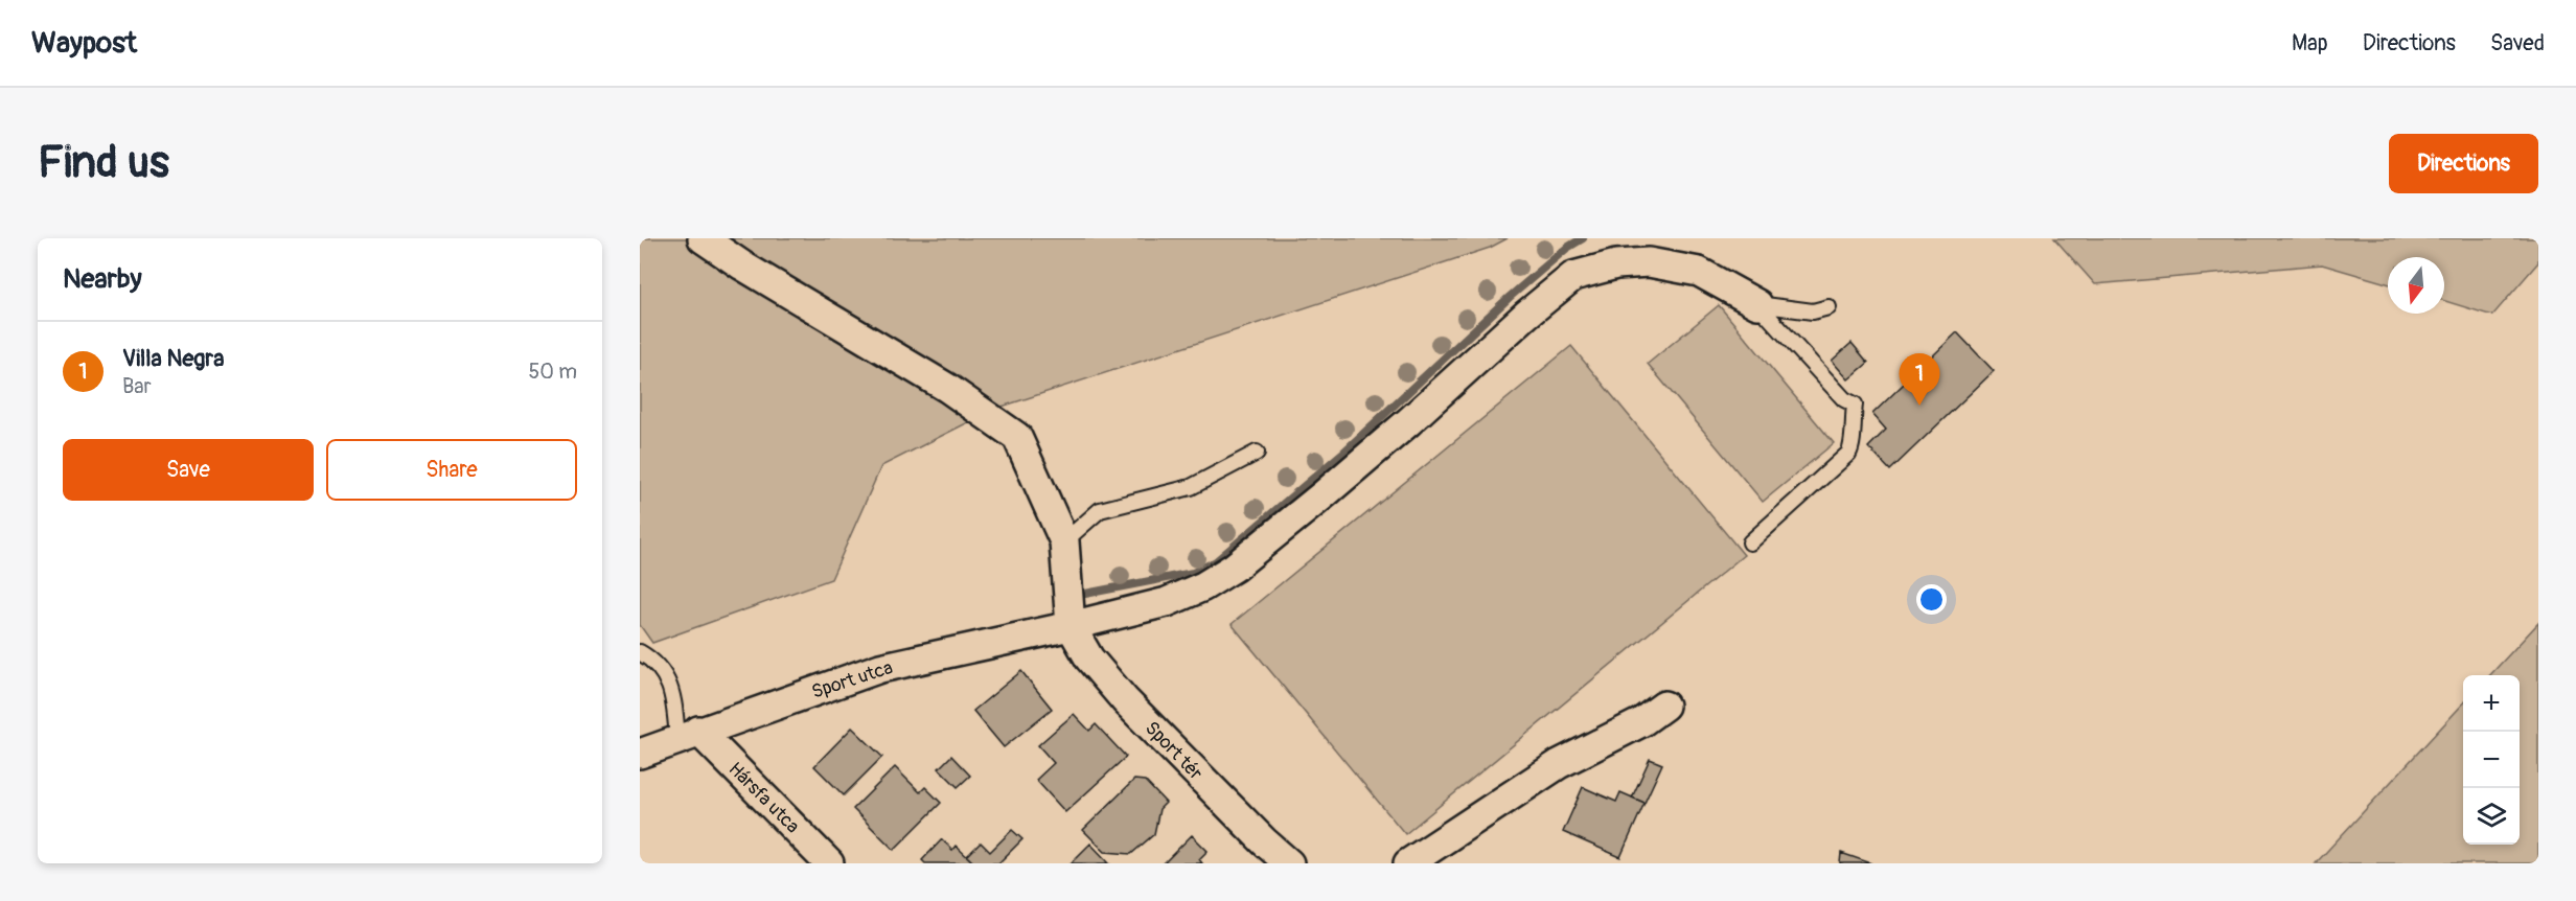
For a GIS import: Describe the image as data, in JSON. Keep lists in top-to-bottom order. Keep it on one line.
{"streets":{"street":["Sport utca","Sport tér","Hársfa utca"]},"crossings":[["Sport utca","Sport tér"],["Sport utca","Hársfa utca"]],"north":"bottom","page":{"header":"Waypost","nav":["Map","Directions","Saved"],"buttons":["Directions",["Save","Share"]],"title":"Find us","heading":"Nearby","list":[{"mark":"1","name":"Villa Negra","note":"Bar","value":"50 m"}],"pins":"1","map_buttons":["+","−"]}}
